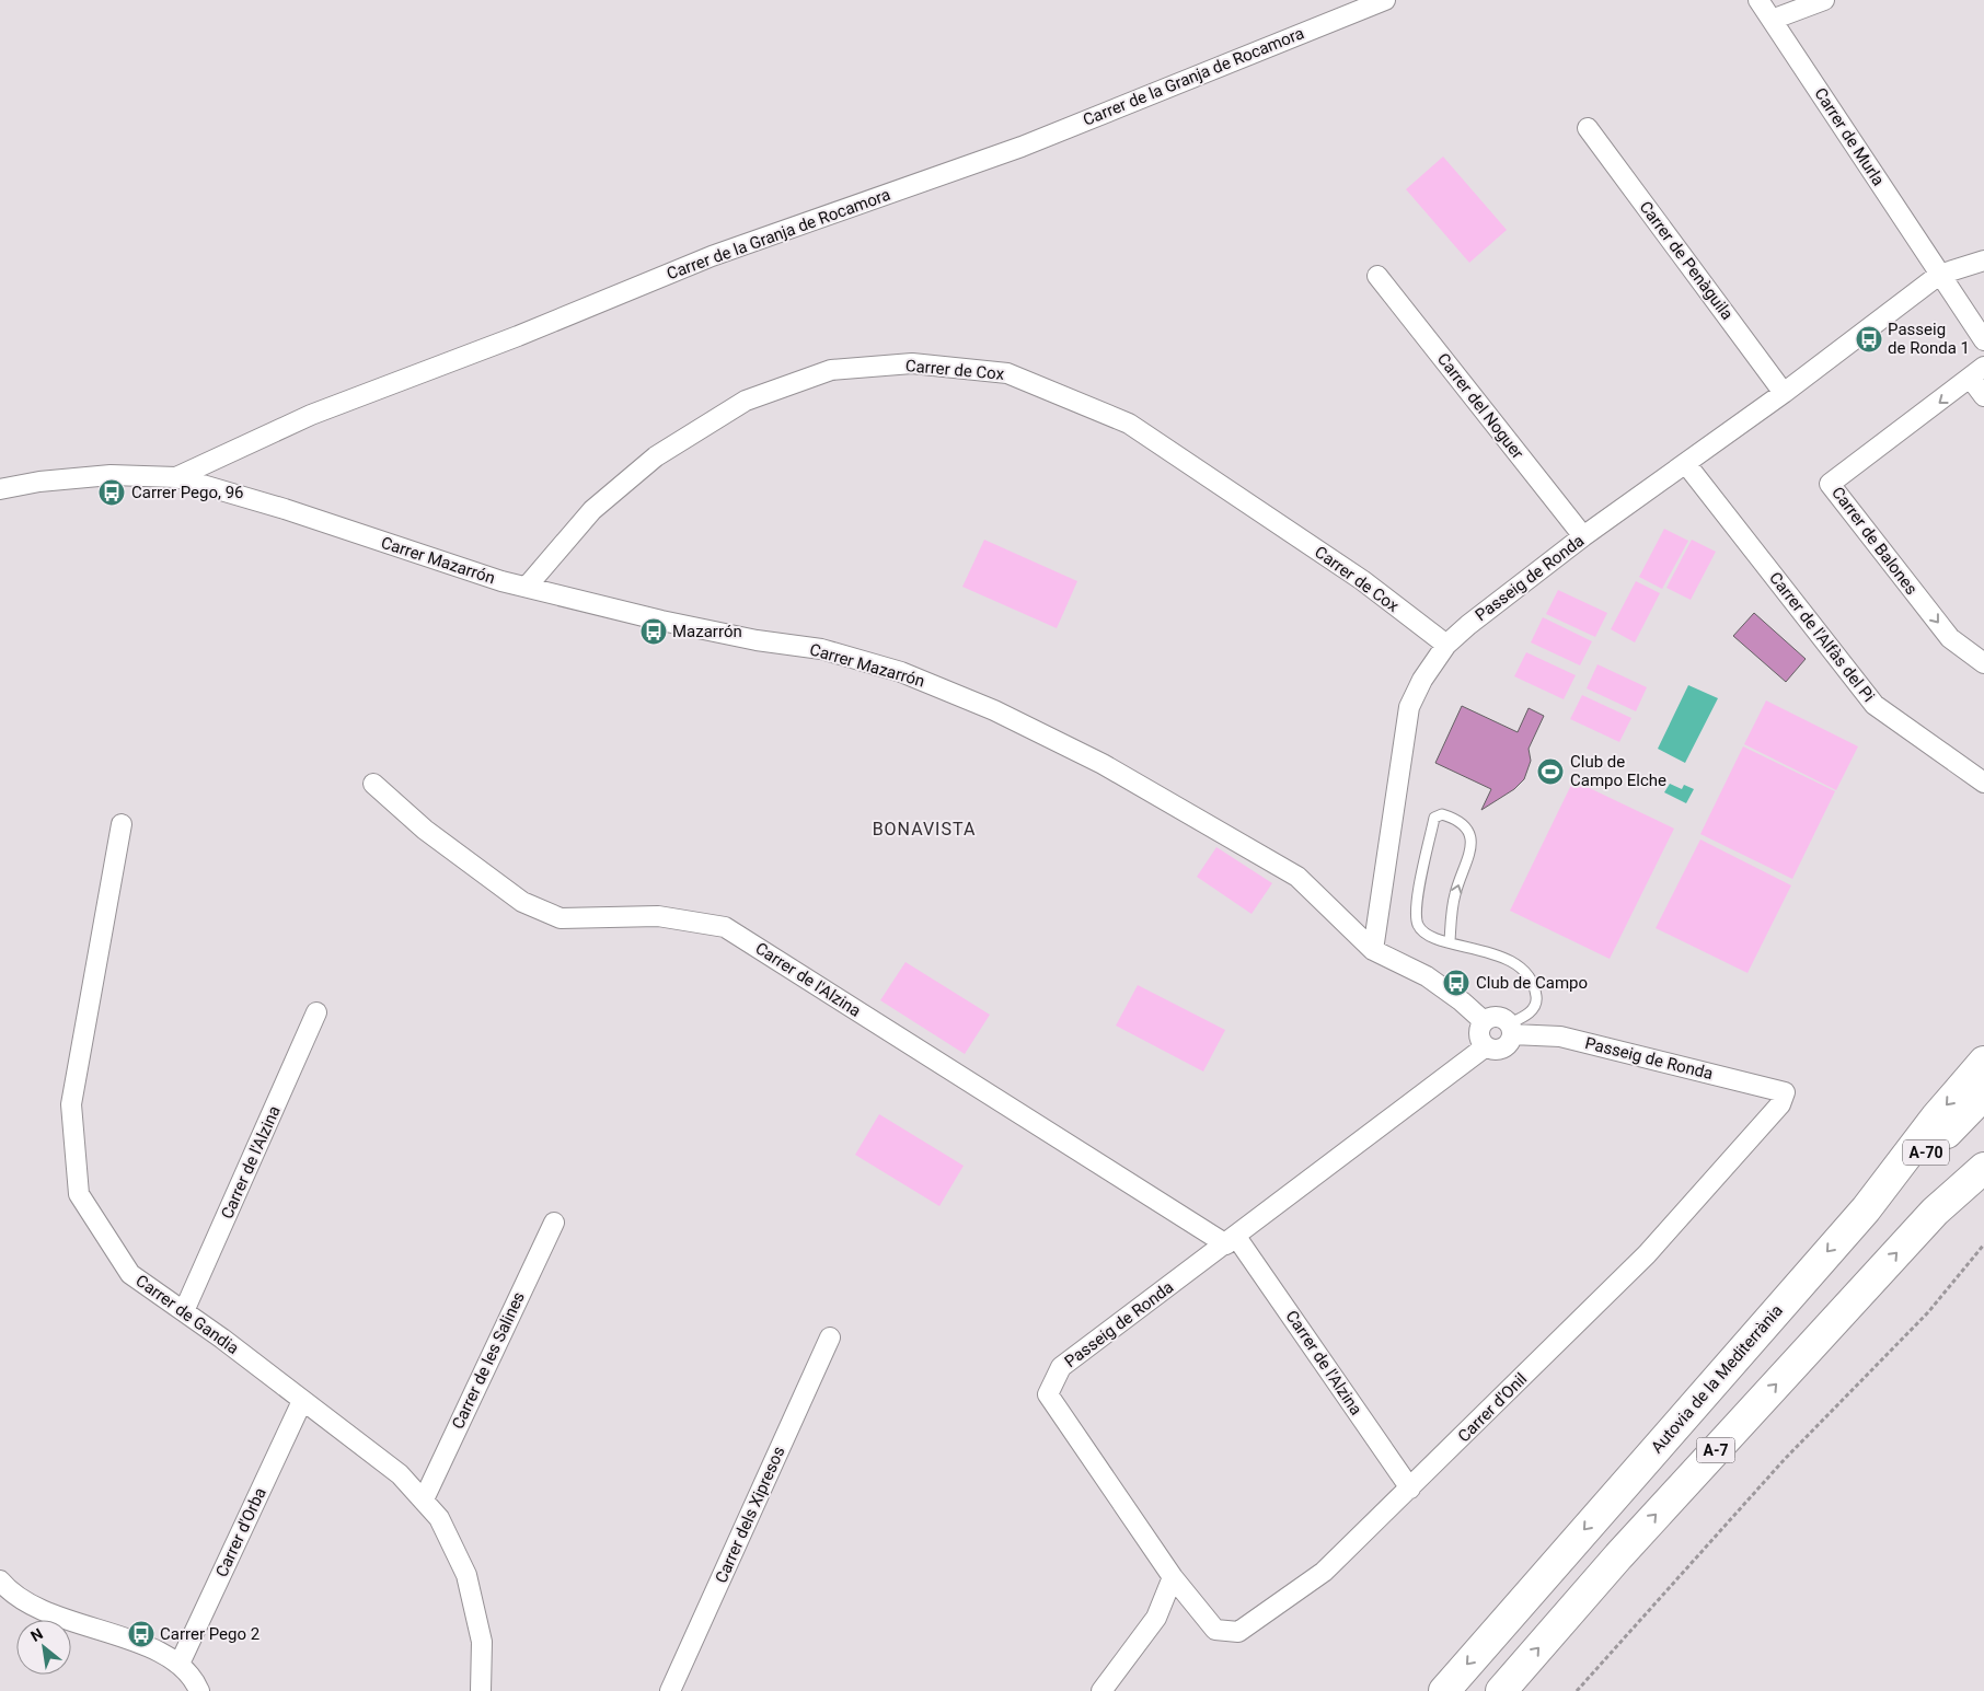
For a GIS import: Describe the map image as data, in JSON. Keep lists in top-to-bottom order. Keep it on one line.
{"streets":{"highway":["A-70","Autovia de la Mediterrània","A-7"],"street":["Carrer de la Granja de Rocamora","Carrer de Murla","Carrer de Penàguila","Carrer de Cox","Carrer del Noguer","Carrer de Balones","Carrer Mazarrón","Passeig de Ronda","Carrer de l'Alfàs del Pi","Carrer de l'Alzina","Carrer de Gandia","Carrer de les Salines","Carrer d'Onil","Carrer dels Xipresos","Carrer d'Orba"]},"crossings":[["Carrer de la Granja de Rocamora","Carrer Mazarrón"],["Carrer de Murla","Passeig de Ronda"],["Carrer de Penàguila","Passeig de Ronda"],["Carrer de Cox","Carrer Mazarrón"],["Carrer de Cox","Passeig de Ronda"],["Carrer del Noguer","Passeig de Ronda"],["Carrer Mazarrón","Passeig de Ronda"],["Passeig de Ronda","Carrer de l'Alfàs del Pi"],["Passeig de Ronda","Carrer de l'Alzina"],["Passeig de Ronda","Carrer d'Onil"],["Carrer de l'Alzina","Carrer de Gandia"],["Carrer de l'Alzina","Carrer d'Onil"],["A-70","Autovia de la Mediterrània"],["A-70","A-7"],["Carrer de Gandia","Carrer de les Salines"],["Carrer de Gandia","Carrer d'Orba"]],"districts":["BONAVISTA"],"places":{"bus stop":["Passeig de Ronda 1","Carrer Pego, 96","Mazarrón","Club de Campo","Carrer Pego 2"],"sports":["Club de Campo Elche"]},"north":"top left"}
